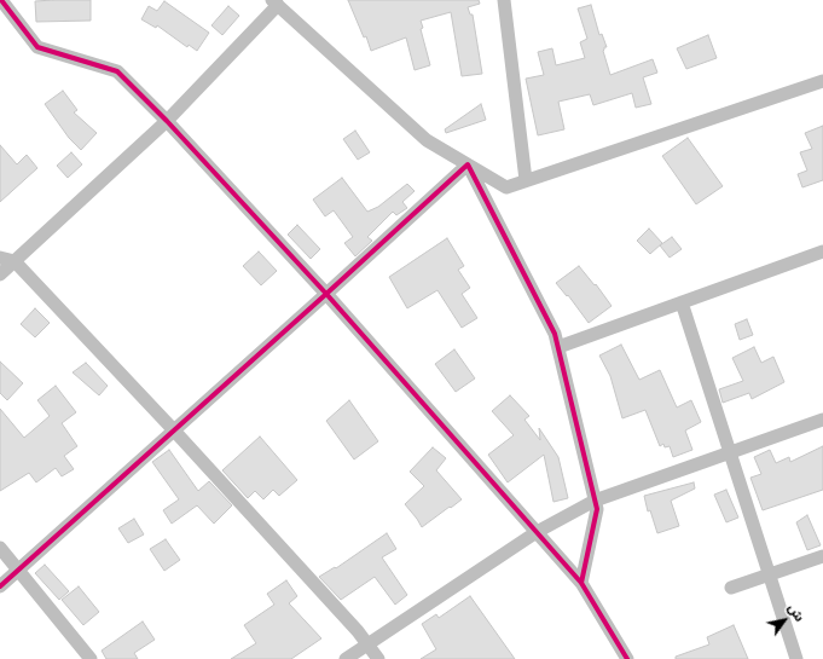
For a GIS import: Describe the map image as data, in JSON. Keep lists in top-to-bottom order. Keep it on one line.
{"north":"top right"}
